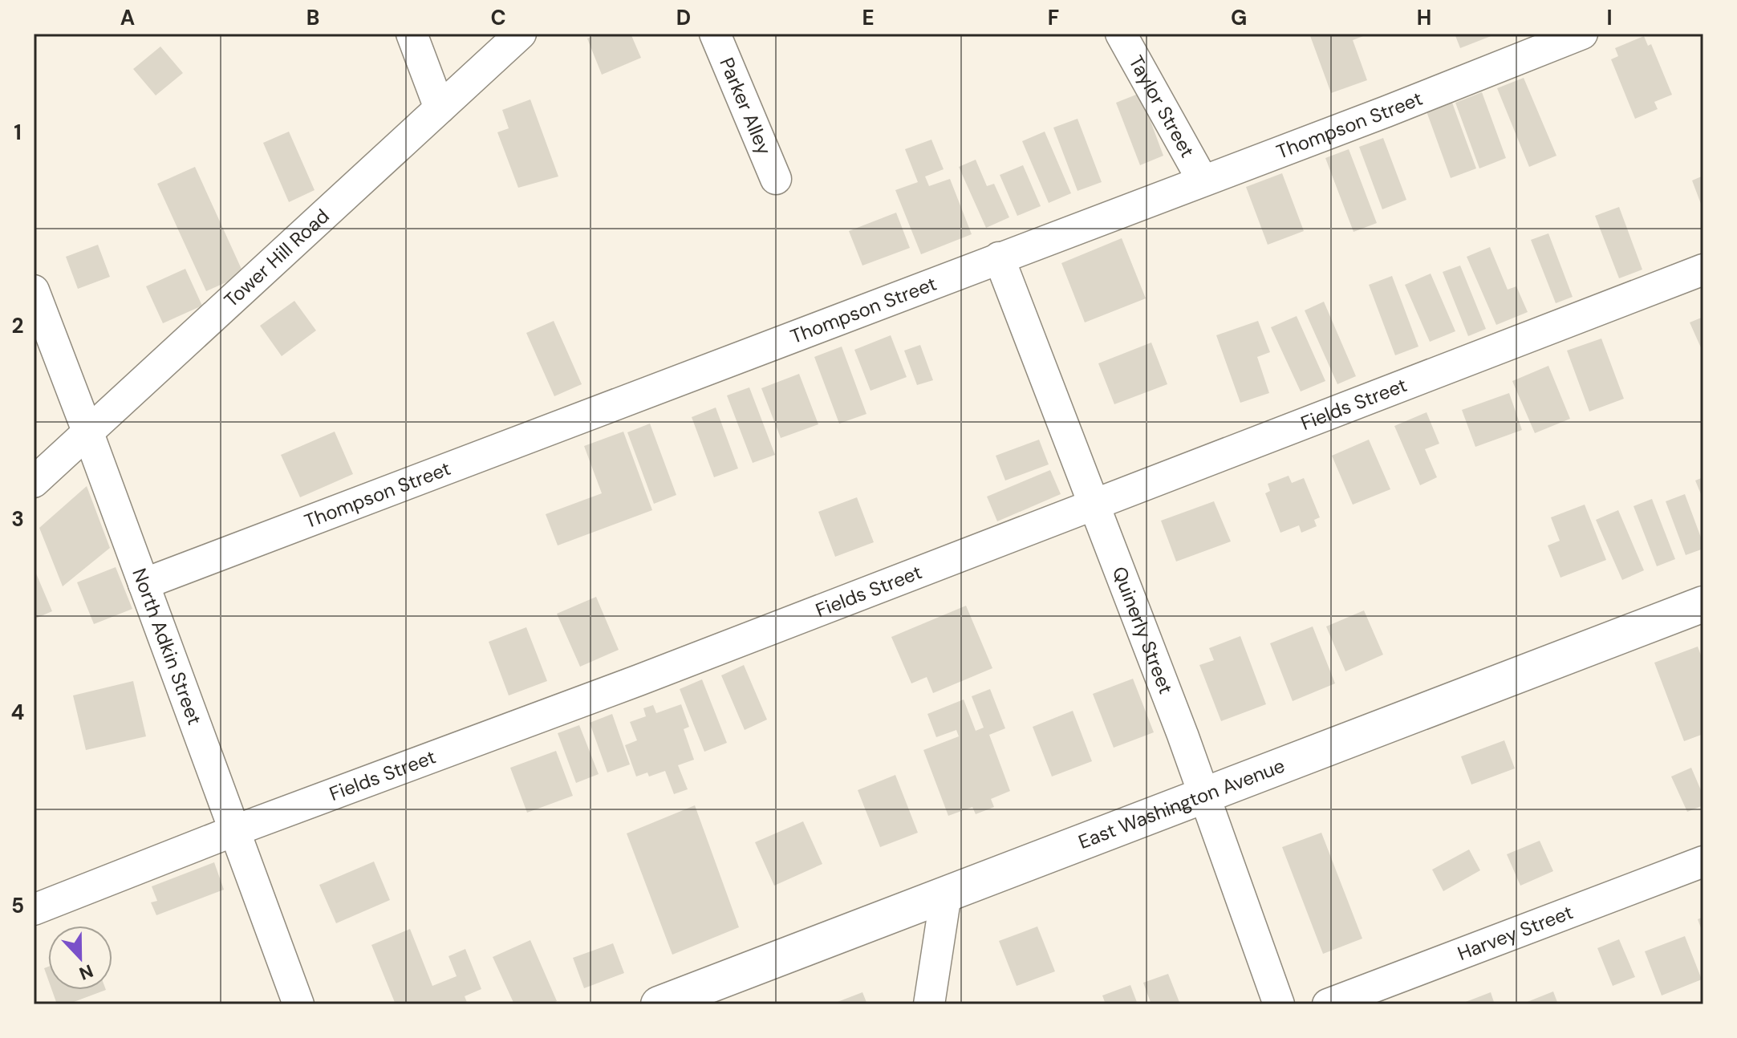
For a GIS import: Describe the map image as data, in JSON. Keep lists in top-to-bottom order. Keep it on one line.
{"streets":{"street":["Parker Alley","Taylor Street","Thompson Street","Tower Hill Road","Fields Street","Quinerly Street","North Adkin Street","East Washington Avenue","Harvey Street"]},"crossings":[["Taylor Street","Thompson Street"],["Thompson Street","Quinerly Street"],["Thompson Street","North Adkin Street"],["Tower Hill Road","North Adkin Street"],["Fields Street","Quinerly Street"],["Fields Street","North Adkin Street"],["Quinerly Street","East Washington Avenue"]],"north":"bottom","grid":{"columns":["A","B","C","D","E","F","G","H","I"],"rows":["1","2","3","4","5"]}}
